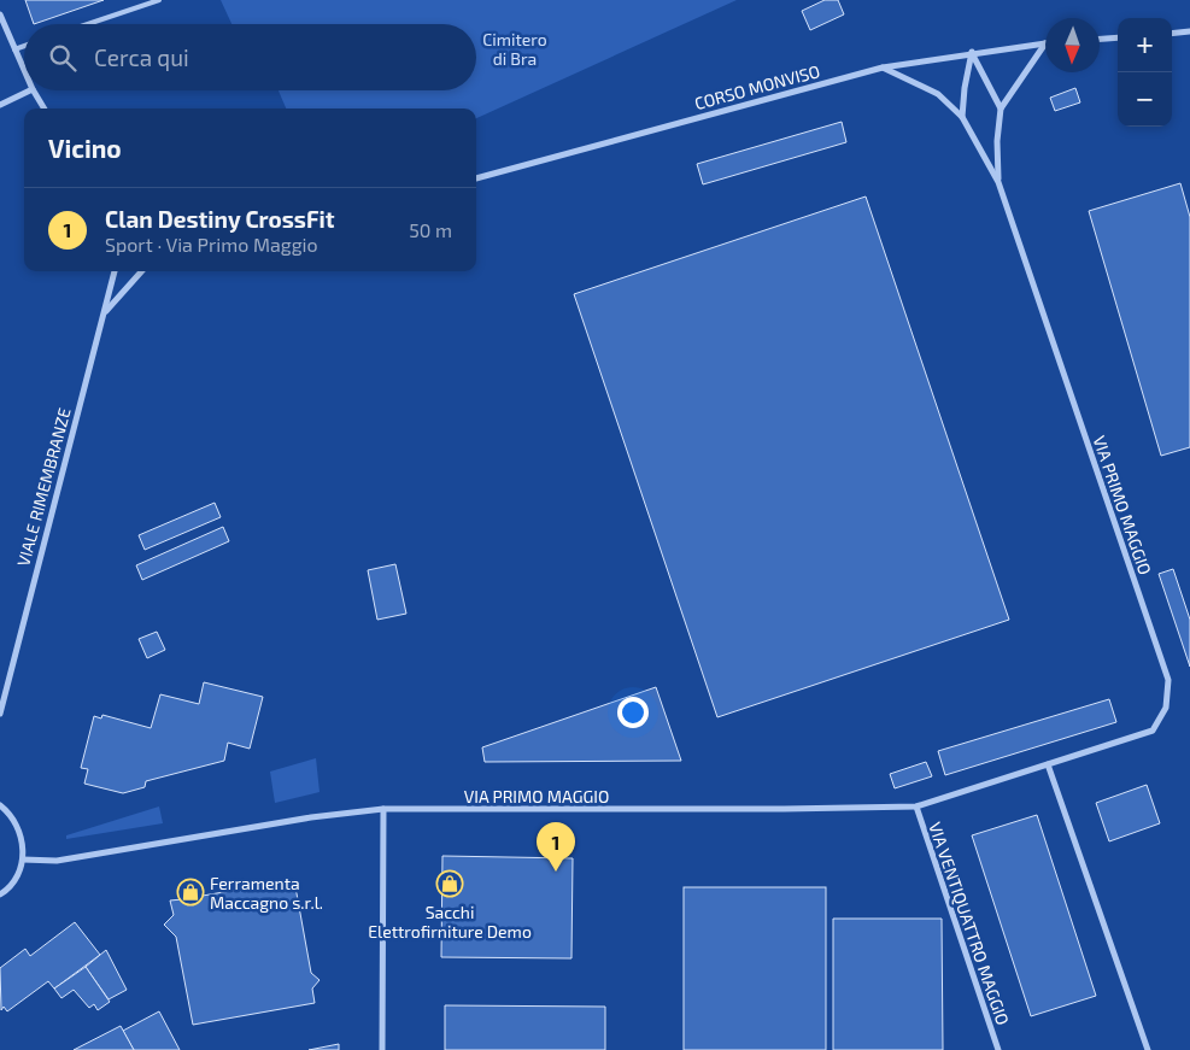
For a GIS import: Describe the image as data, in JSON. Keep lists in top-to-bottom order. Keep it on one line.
{"streets":{"street":["CORSO MONVISO","VIALE RIMEMBRANZE","VIA PRIMO MAGGIO","VIA VENTIQUATTRO MAGGIO"]},"crossings":[["CORSO MONVISO","VIA PRIMO MAGGIO"],["VIA PRIMO MAGGIO","VIA VENTIQUATTRO MAGGIO"]],"parks":["Cimitero di Bra"],"places":{"shop":["Sacchi Elettrofirniture Demo","Ferramenta Maccagno s.r.l."]},"north":"bottom","page":{"map_buttons":["+","−"],"search":"Cerca qui","heading":"Vicino","list":[{"mark":"1","name":"Clan Destiny CrossFit","note":"Sport · Via Primo Maggio","value":"50 m"}],"pins":"1"}}
